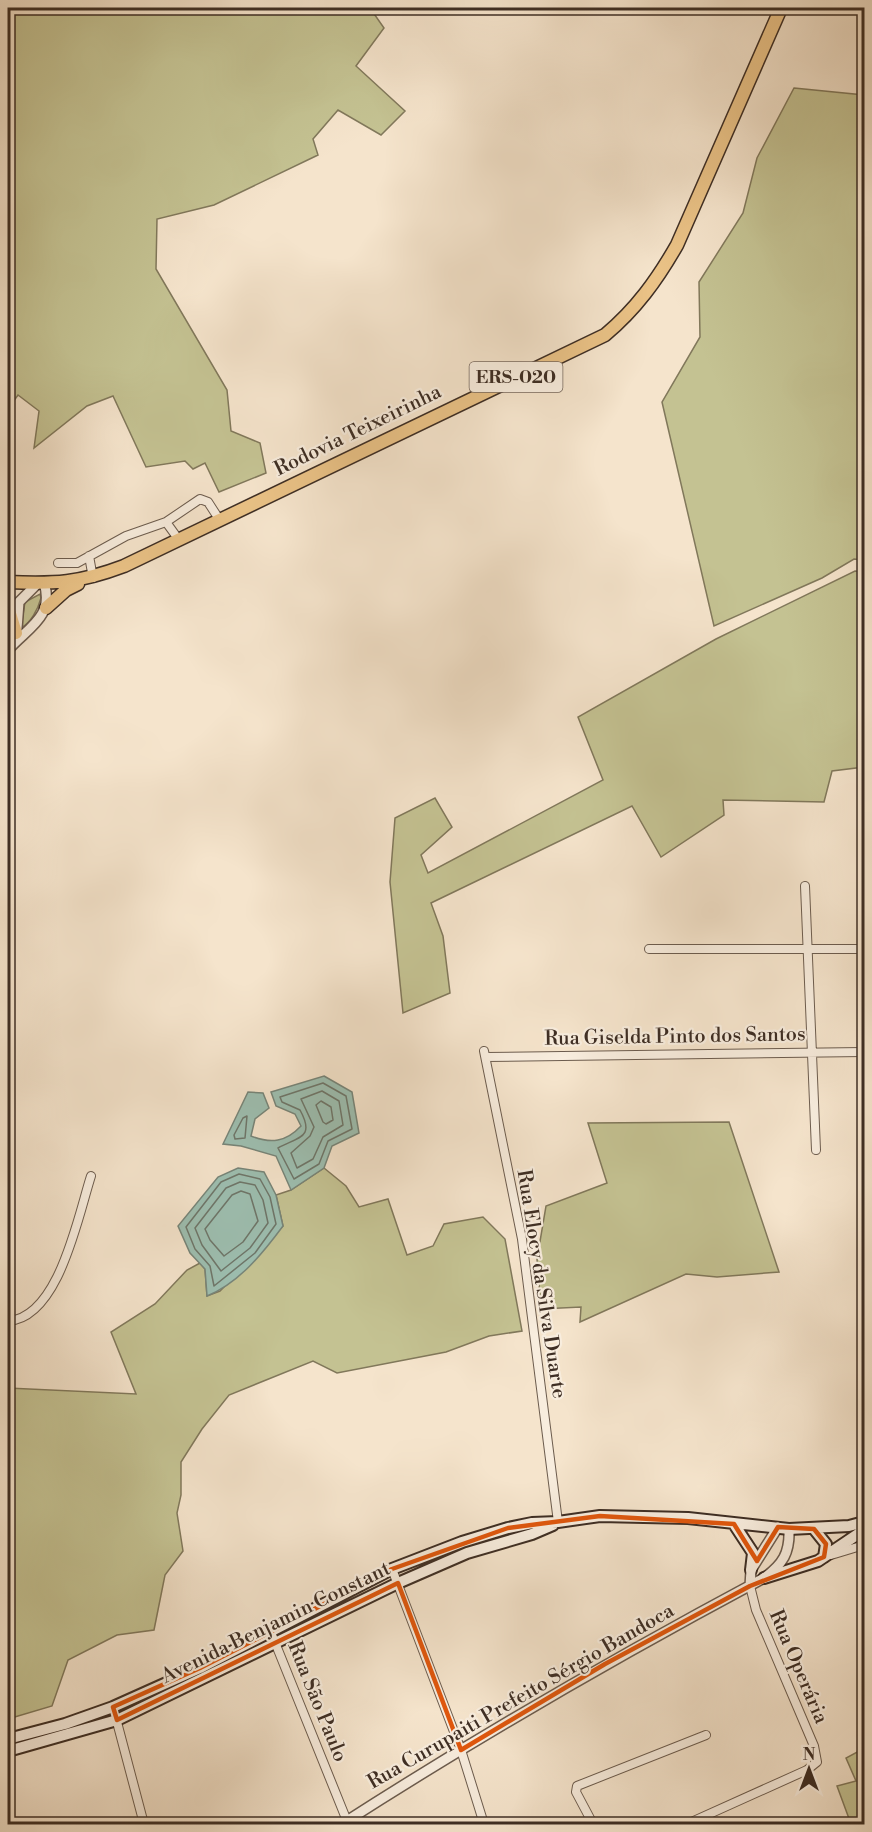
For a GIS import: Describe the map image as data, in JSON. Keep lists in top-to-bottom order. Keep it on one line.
{"streets":{"main road":["ERS-020","Rodovia Teixeirinha","Avenida Benjamin Constant"],"street":["Rua Giselda Pinto dos Santos","Rua Elocy da Silva Duarte","Rua Operária","Rua Curupaiti Prefeito Sérgio Bandoca","Rua São Paulo"]},"crossings":[["Rua Giselda Pinto dos Santos","Rua Elocy da Silva Duarte"],["Rua Elocy da Silva Duarte","Avenida Benjamin Constant"],["Avenida Benjamin Constant","Rua Curupaiti Prefeito Sérgio Bandoca"],["Avenida Benjamin Constant","Rua São Paulo"],["Rua Operária","Rua Curupaiti Prefeito Sérgio Bandoca"],["Rua Curupaiti Prefeito Sérgio Bandoca","Rua São Paulo"]],"north":"top"}
